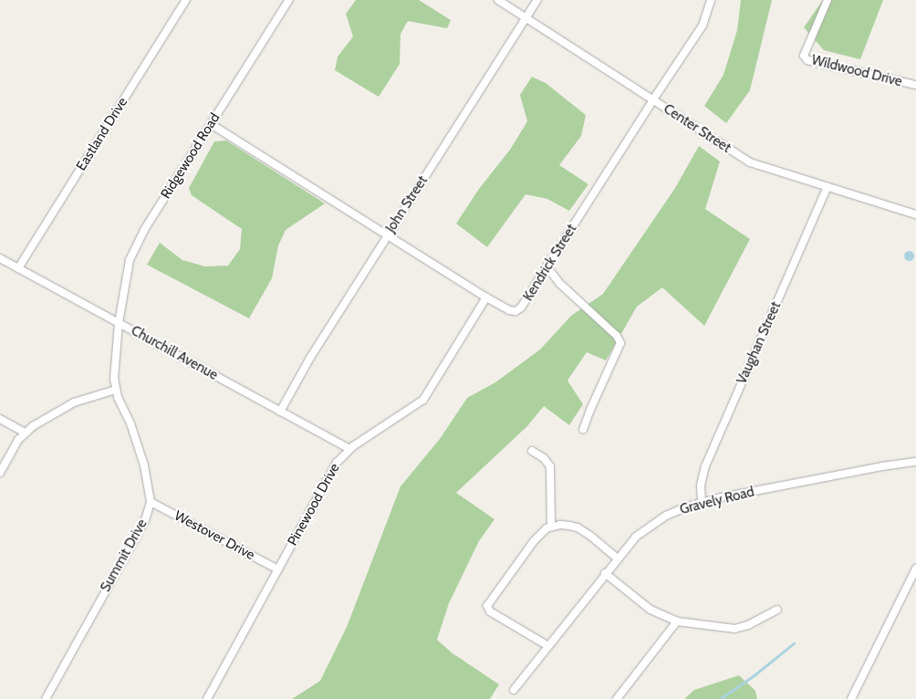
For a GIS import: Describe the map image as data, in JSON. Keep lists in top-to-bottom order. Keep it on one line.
{"streets":{"street":["Wildwood Drive","Center Street","Eastland Drive","Ridgewood Road","John Street","Kendrick Street","Vaughan Street","Churchill Avenue","Gravely Road","Pinewood Drive","Westover Drive","Summit Drive"]},"crossings":[["Center Street","John Street"],["Center Street","Kendrick Street"],["Center Street","Vaughan Street"],["Eastland Drive","Churchill Avenue"],["Ridgewood Road","Kendrick Street"],["Ridgewood Road","Churchill Avenue"],["Ridgewood Road","Summit Drive"],["John Street","Kendrick Street"],["John Street","Churchill Avenue"],["Kendrick Street","Pinewood Drive"],["Vaughan Street","Gravely Road"],["Churchill Avenue","Pinewood Drive"],["Churchill Avenue","Summit Drive"],["Pinewood Drive","Westover Drive"],["Westover Drive","Summit Drive"]]}
